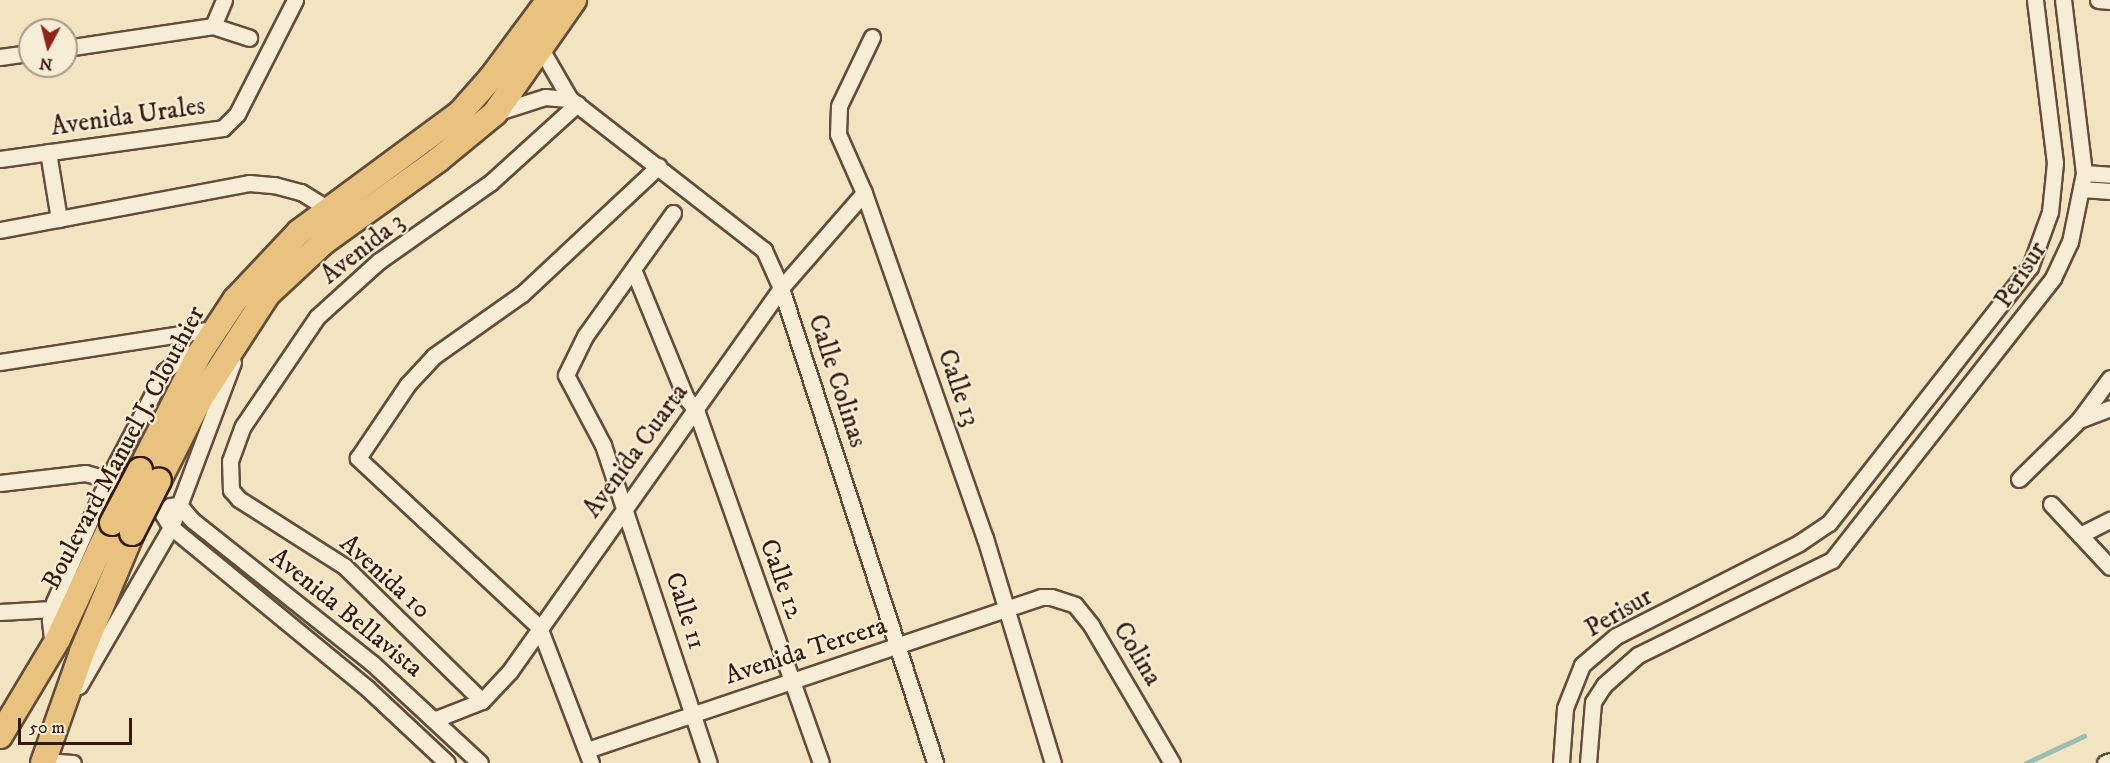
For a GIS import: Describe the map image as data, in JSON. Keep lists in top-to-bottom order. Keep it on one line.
{"streets":{"main road":["Boulevard Manuel J. Clouthier"],"street":["Avenida Urales","Avenida 3","Perisur","Calle Colinas","Calle 13","Avenida Cuarta","Avenida 10","Calle 12","Calle 11","Avenida Bellavista","Avenida Tercera","Colina"]},"crossings":[["Avenida 3","Calle Colinas"],["Avenida 3","Avenida 10"],["Calle Colinas","Boulevard Manuel J. Clouthier"],["Calle Colinas","Avenida Cuarta"],["Calle Colinas","Avenida Tercera"],["Calle 13","Avenida Cuarta"],["Calle 13","Avenida Tercera"],["Avenida Cuarta","Avenida 10"],["Avenida Cuarta","Calle 12"],["Avenida Cuarta","Calle 11"],["Avenida Cuarta","Avenida Bellavista"],["Calle 12","Calle 11"],["Calle 12","Avenida Tercera"],["Calle 11","Avenida Tercera"],["Avenida Tercera","Colina"]],"scale_bar":"50 m","north":"bottom"}
